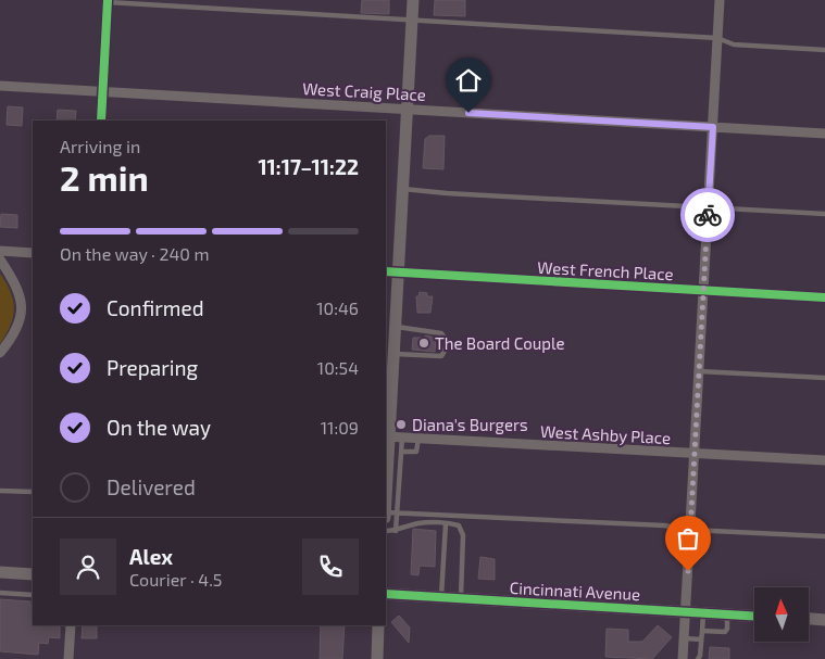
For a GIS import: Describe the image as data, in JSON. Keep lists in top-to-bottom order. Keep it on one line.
{"streets":{"street":["West Craig Place","West French Place","West Ashby Place","Cincinnati Avenue"]},"places":["The Board Couple","Diana's Burgers"],"north":"top","page":{"heading":["2 min","Arriving in","11:17–11:22"],"panel":["Alex","Courier · 4.5"],"bar":"On the way · 240 m","list":[["Confirmed","10:46"],["Preparing","10:54"],["On the way","11:09"],"Delivered"]}}
